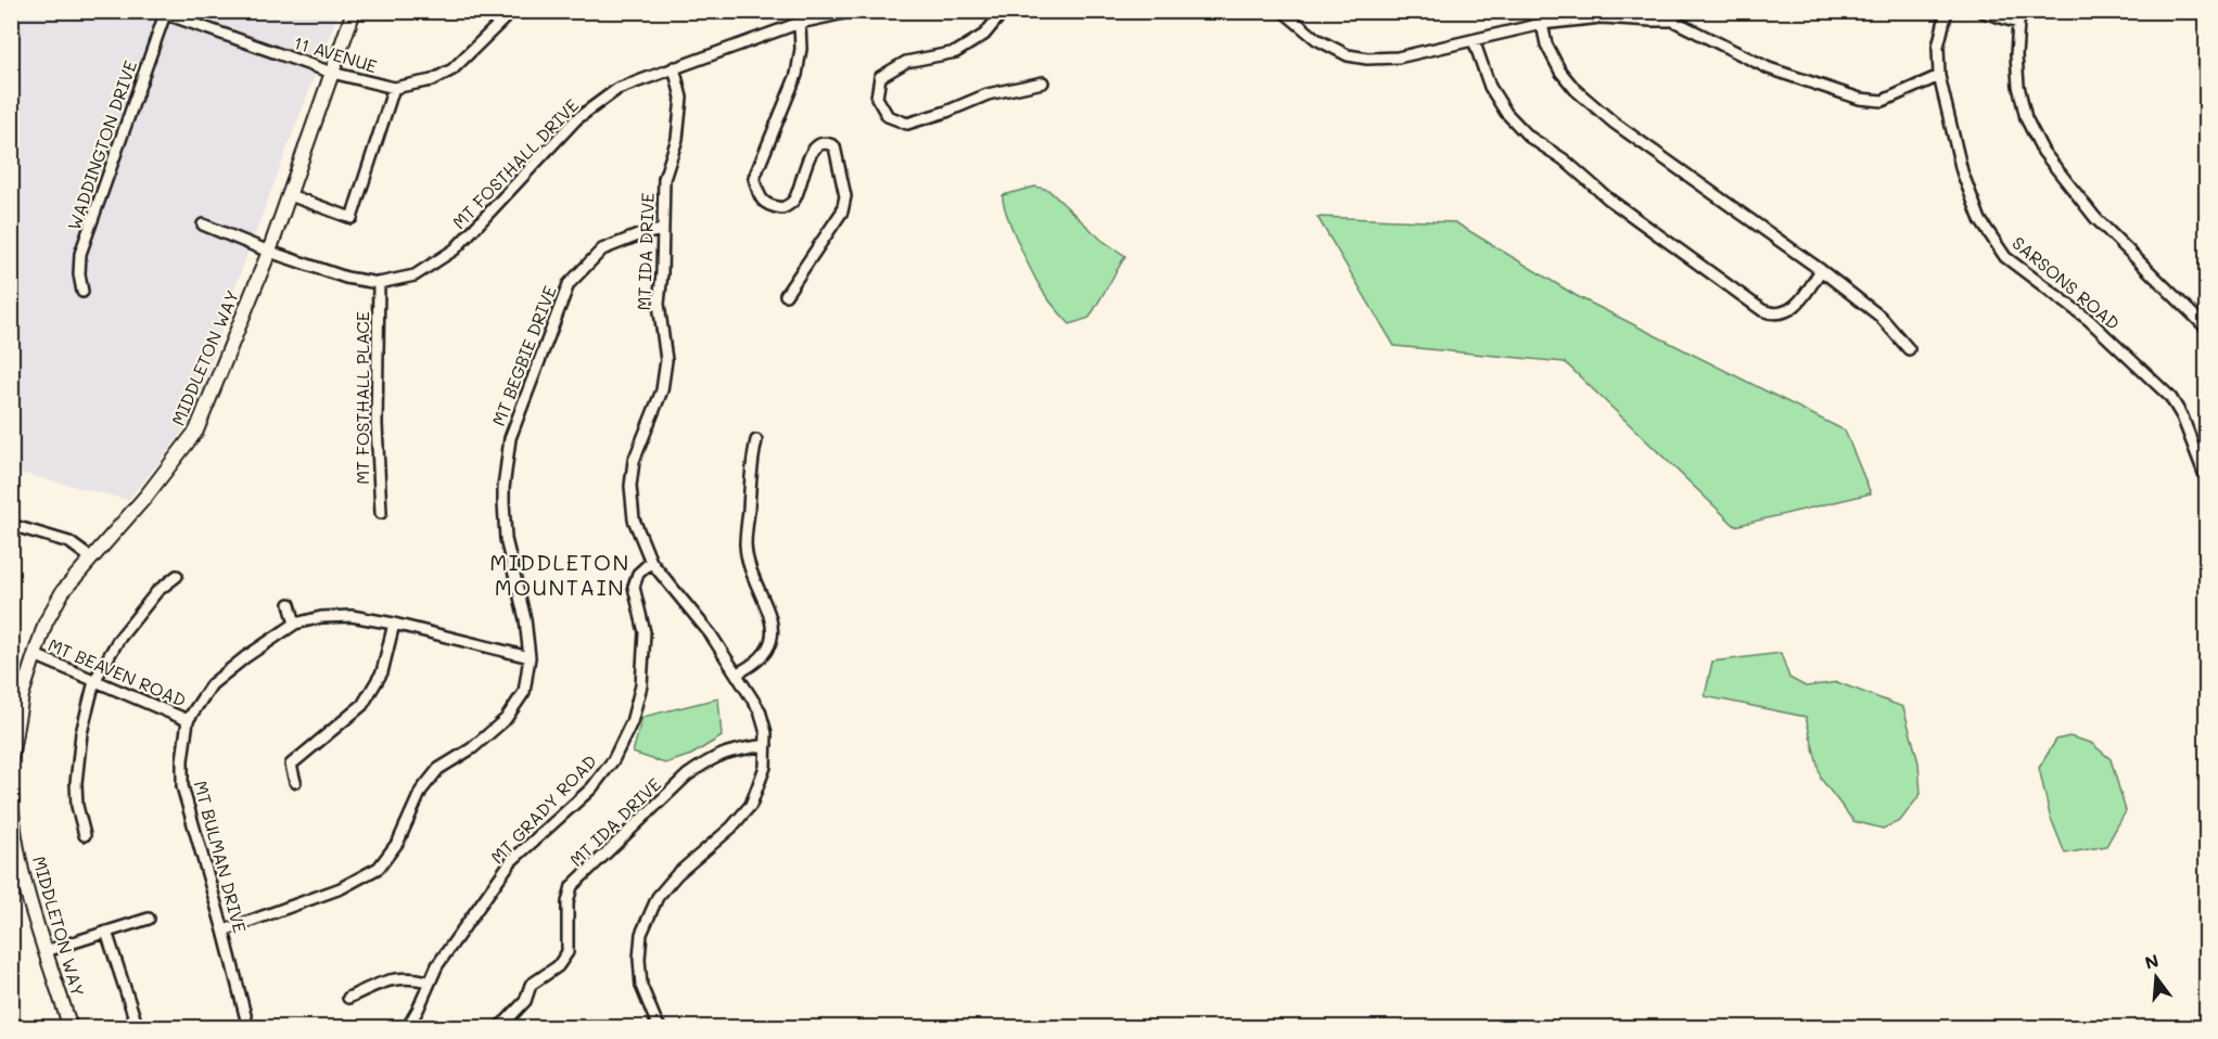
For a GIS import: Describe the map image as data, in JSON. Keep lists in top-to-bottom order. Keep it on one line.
{"streets":{"street":["11 AVENUE","WADDINGTON DRIVE","MT FOSTHALL DRIVE","MT IDA DRIVE","SARSONS ROAD","MT BEGBIE DRIVE","MIDDLETON WAY","MT FOSTHALL PLACE","MT BEAVEN ROAD","MT GRADY ROAD","MT BULMAN DRIVE"]},"crossings":[["11 AVENUE","WADDINGTON DRIVE"],["11 AVENUE","MIDDLETON WAY"],["MT FOSTHALL DRIVE","MT IDA DRIVE"],["MT FOSTHALL DRIVE","MIDDLETON WAY"],["MT FOSTHALL DRIVE","MT FOSTHALL PLACE"],["MT IDA DRIVE","MT BEGBIE DRIVE"],["MT IDA DRIVE","MT GRADY ROAD"],["MT BEGBIE DRIVE","MT BULMAN DRIVE"],["MIDDLETON WAY","MT BEAVEN ROAD"],["MT BEAVEN ROAD","MT BULMAN DRIVE"]],"districts":["MIDDLETON MOUNTAIN"],"north":"top"}
